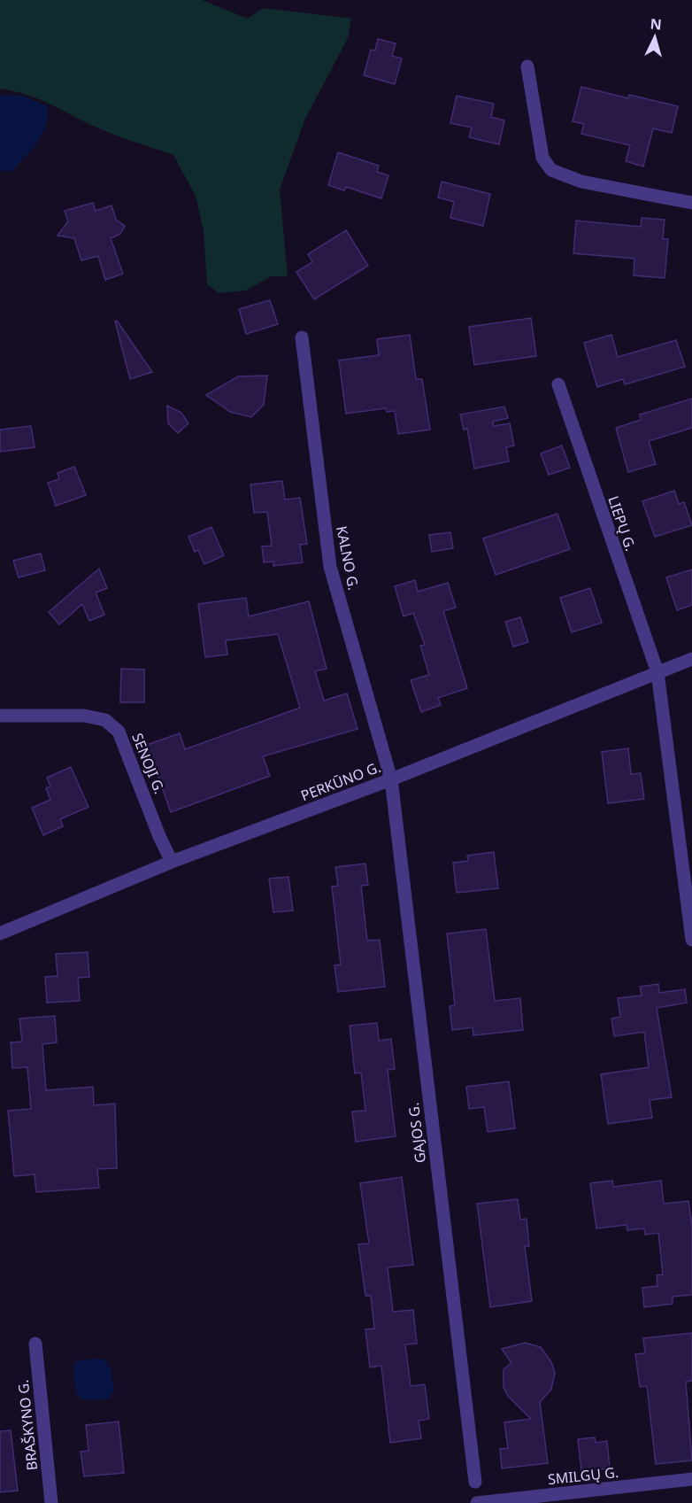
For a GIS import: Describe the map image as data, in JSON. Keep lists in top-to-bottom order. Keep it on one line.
{"streets":{"street":["LIEPŲ G.","KALNO G.","SENOJI G.","PERKŪNO G.","GAJOS G.","BRAŠKYNO G.","SMILGŲ G."]},"crossings":[["LIEPŲ G.","PERKŪNO G."],["KALNO G.","PERKŪNO G."],["KALNO G.","GAJOS G."],["SENOJI G.","PERKŪNO G."],["PERKŪNO G.","GAJOS G."]],"north":"top"}
